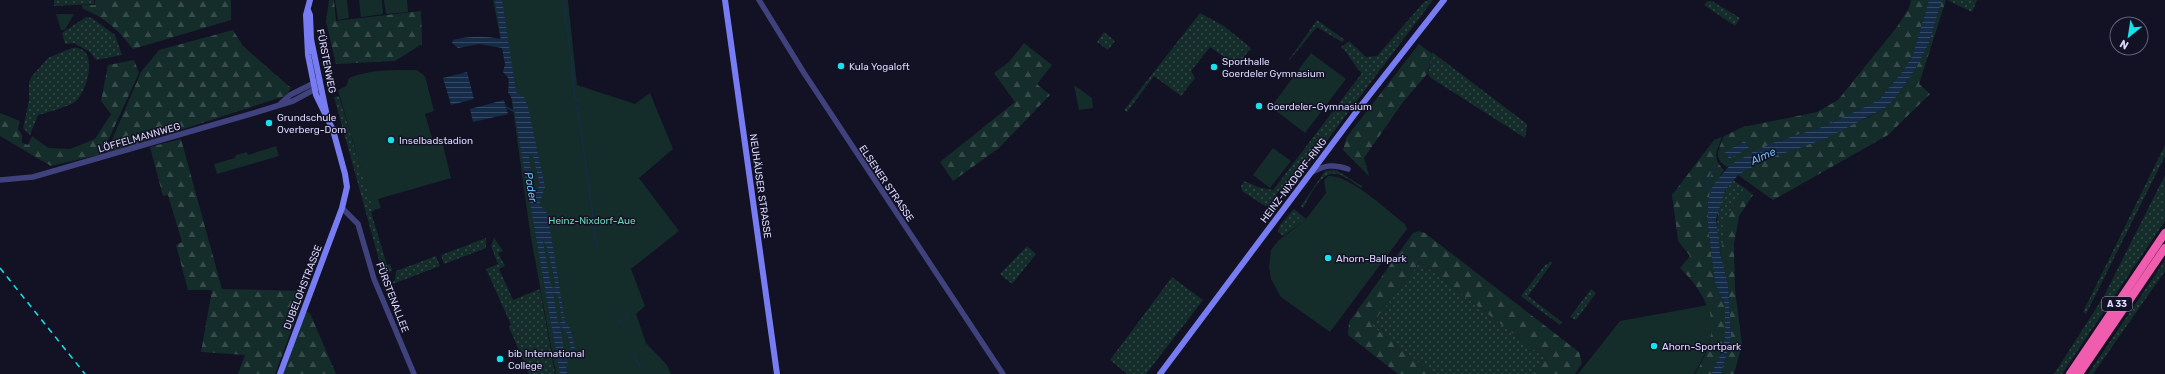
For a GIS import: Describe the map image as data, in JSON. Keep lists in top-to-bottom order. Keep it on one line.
{"streets":{"highway":["A 33"],"main road":["FÜRSTENWEG","HEINZ-NIXDORF-RING","NEUHÄUSER STRASSE","DUBELOHSTRASSE"],"street":["LÖFFELMANNWEG","ELSENER STRASSE","FÜRSTENALLEE"]},"crossings":[["FÜRSTENWEG","LÖFFELMANNWEG"],["FÜRSTENWEG","DUBELOHSTRASSE"],["FÜRSTENWEG","FÜRSTENALLEE"],["DUBELOHSTRASSE","FÜRSTENALLEE"]],"water":["Alme","Pader"],"parks":["Heinz-Nixdorf-Aue"],"places":["Kula Yogaloft","Sporthalle Goerdeler Gymnasium","Goerdeler-Gymnasium","Grundschule Overberg-Dom","Inselbadstadion","Ahorn-Ballpark","Ahorn-Sportpark","bib International College"],"north":"bottom left"}
